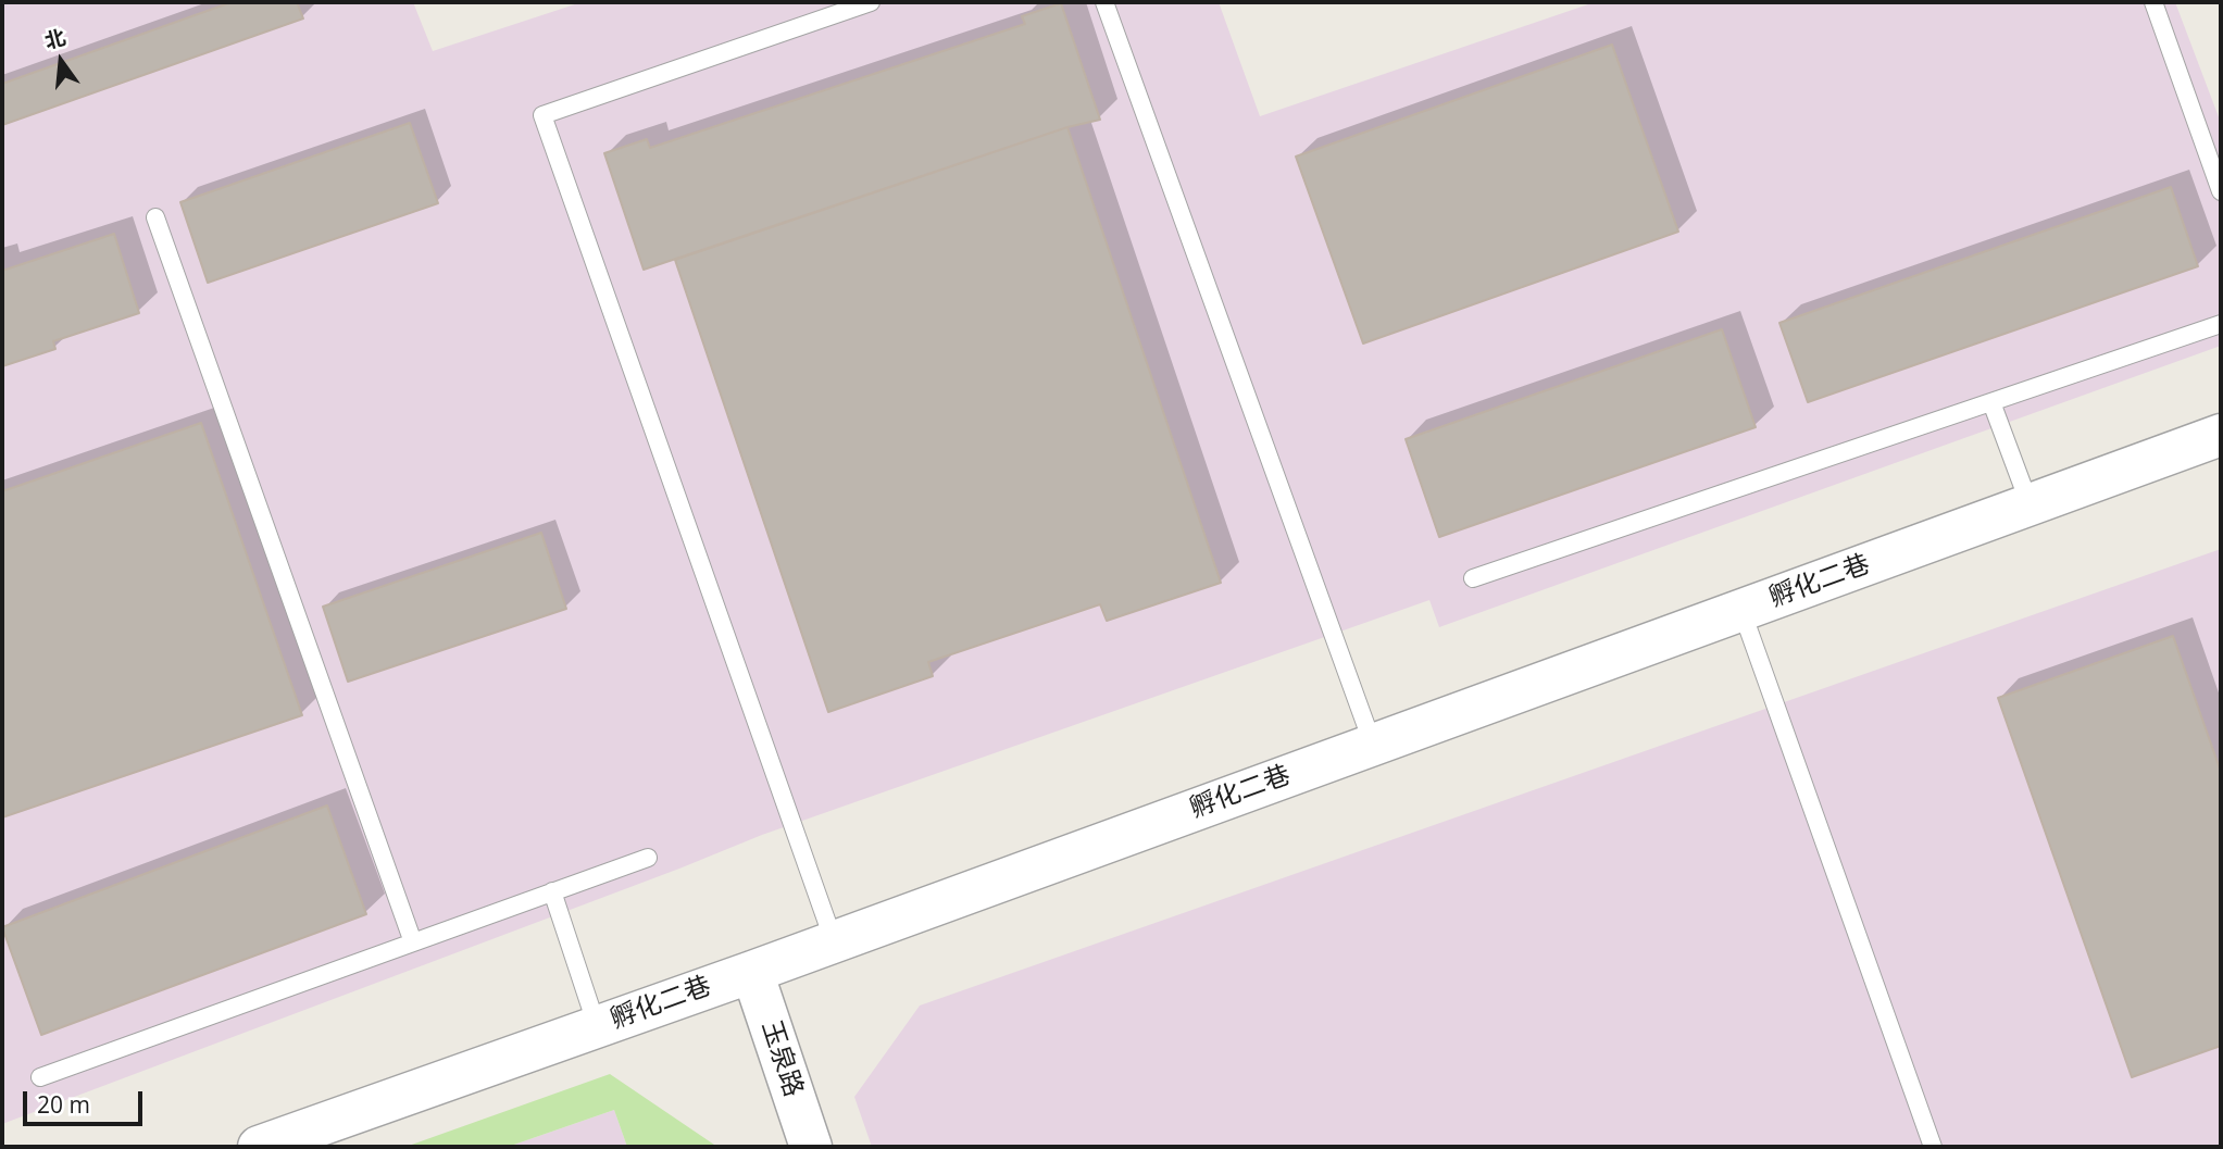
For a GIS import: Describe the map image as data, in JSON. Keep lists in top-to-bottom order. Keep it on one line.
{"streets":{"street":["孵化二巷","玉泉路"]},"crossings":[["孵化二巷","玉泉路"]],"scale_bar":"20 m","north":"top"}
